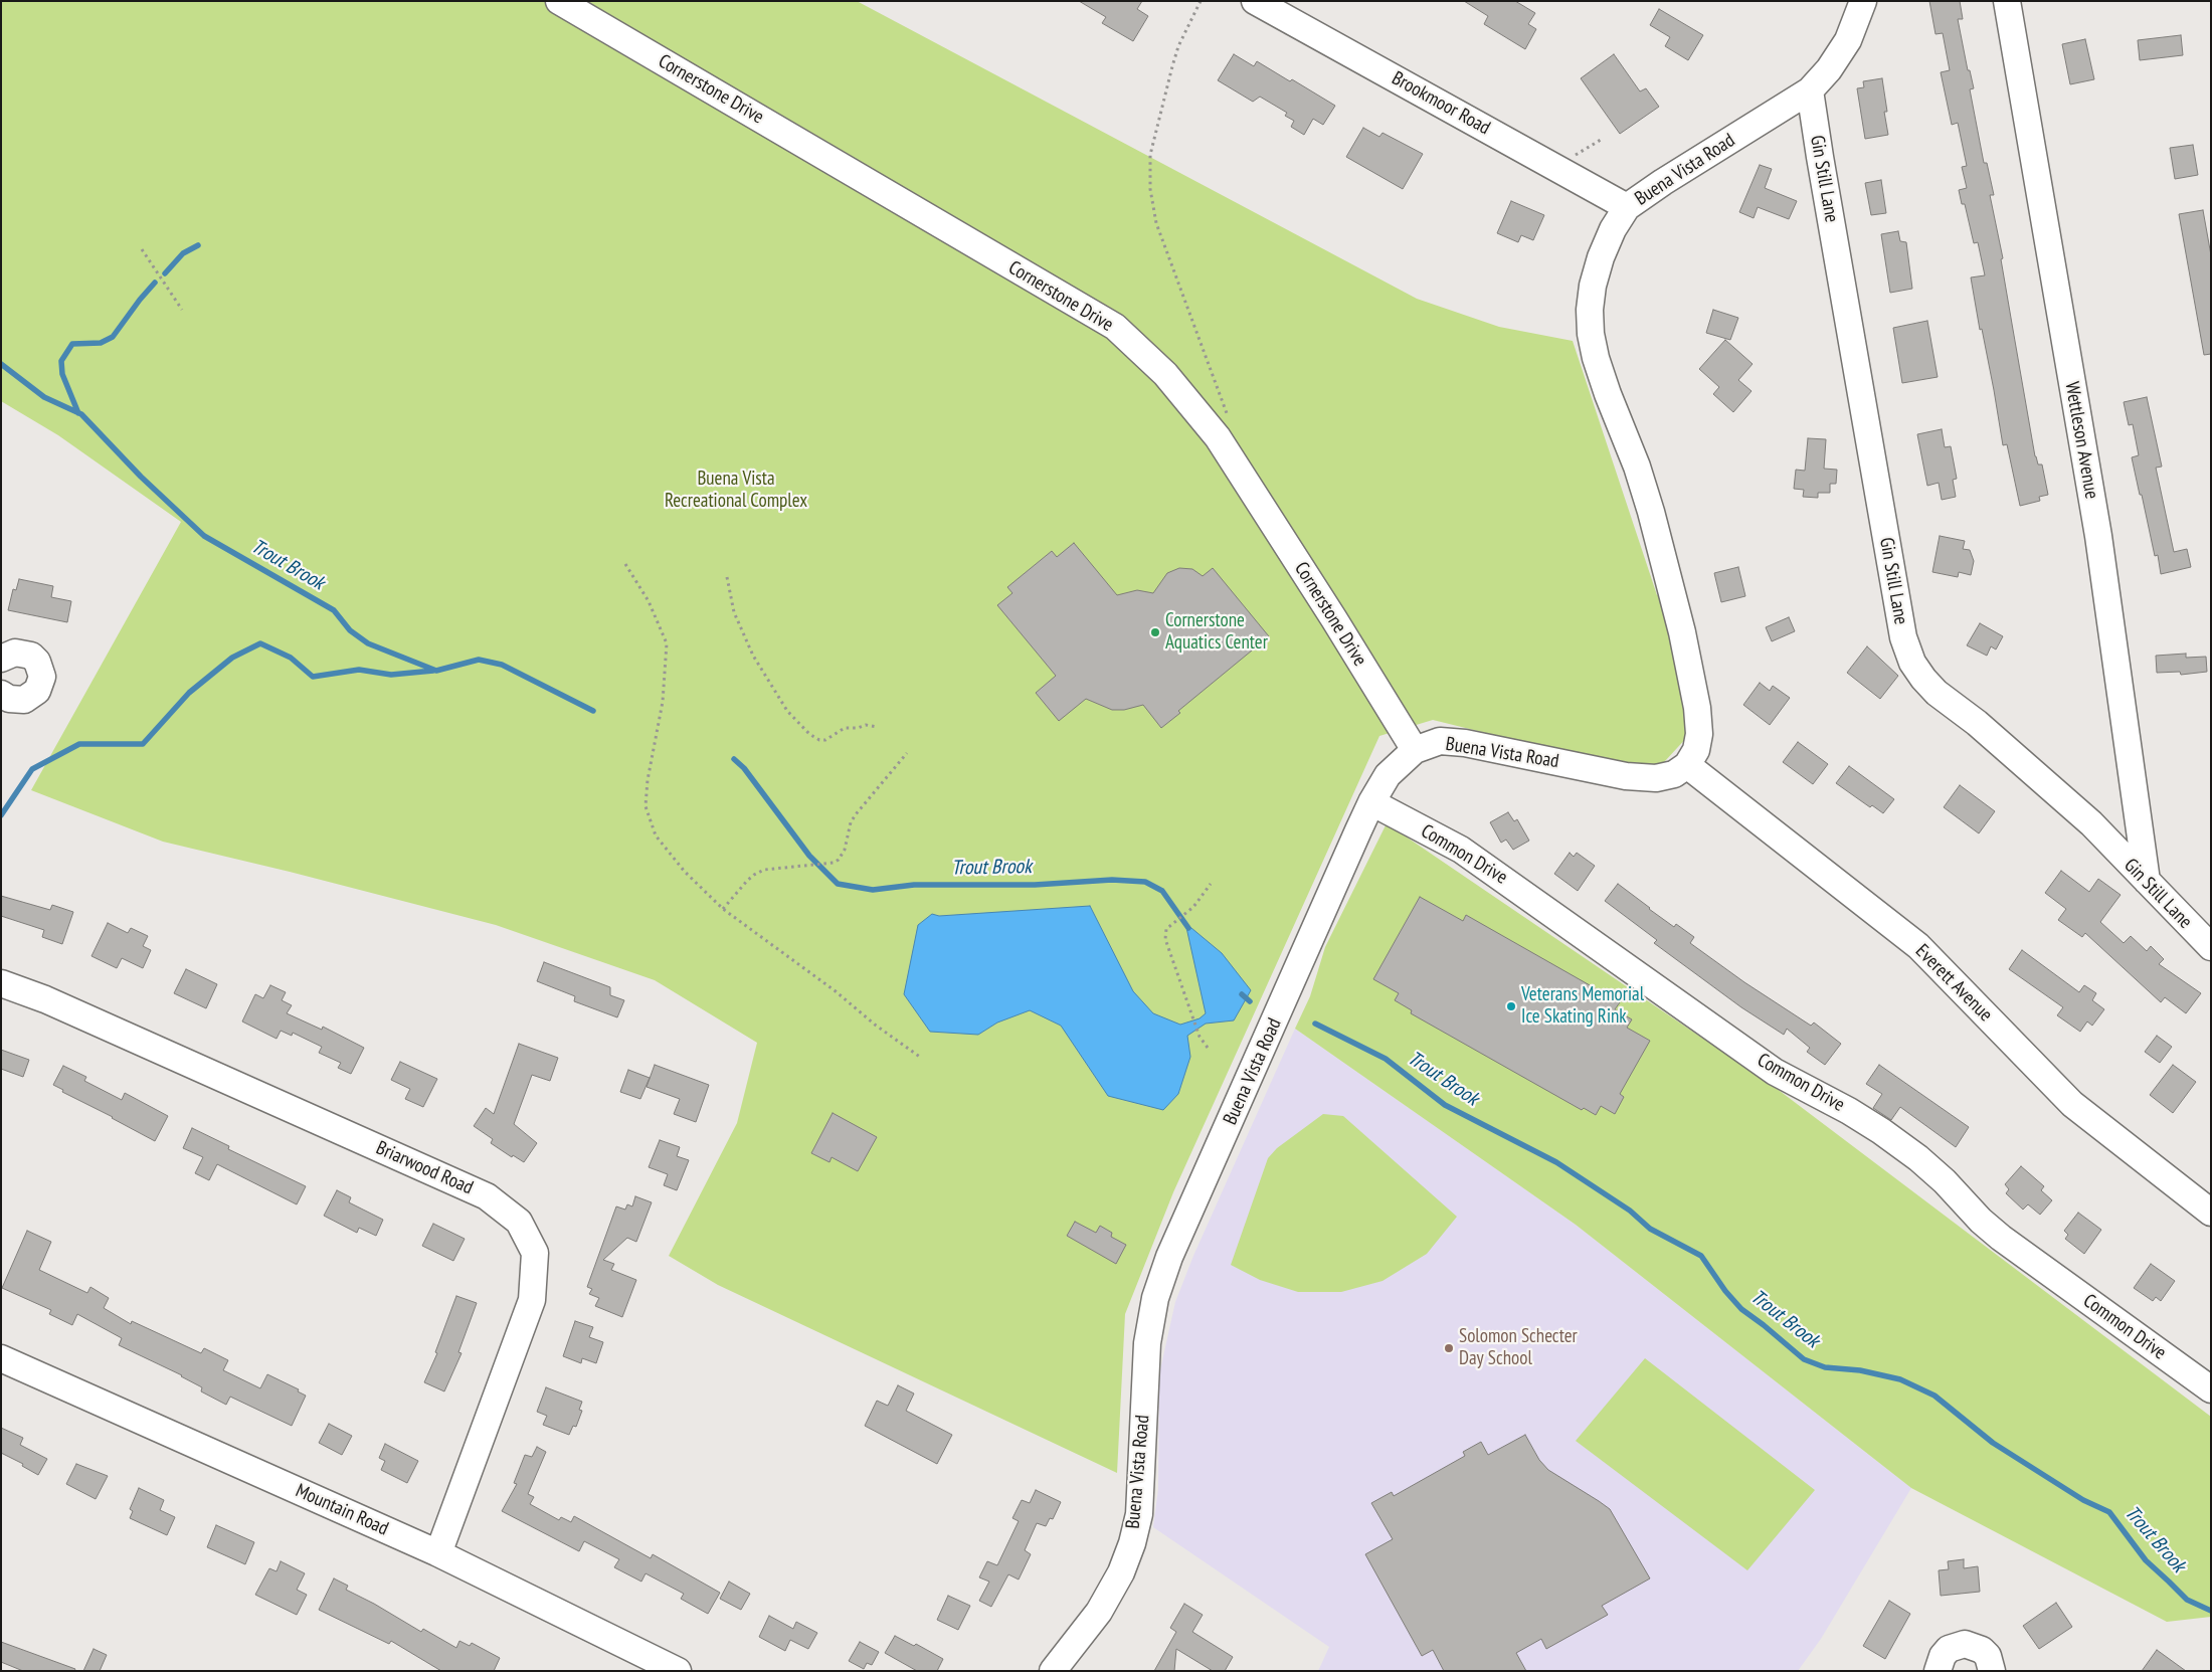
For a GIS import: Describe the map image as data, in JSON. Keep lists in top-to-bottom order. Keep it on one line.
{"streets":{"street":["Cornerstone Drive","Brookmoor Road","Buena Vista Road","Gin Still Lane","Wettleson Avenue","Common Drive","Everett Avenue","Briarwood Road","Mountain Road"]},"crossings":[["Cornerstone Drive","Buena Vista Road"],["Brookmoor Road","Buena Vista Road"],["Buena Vista Road","Gin Still Lane"],["Buena Vista Road","Common Drive"],["Buena Vista Road","Everett Avenue"],["Gin Still Lane","Wettleson Avenue"],["Briarwood Road","Mountain Road"]],"water":["Trout Brook"],"parks":["Buena Vista Recreational Complex"],"places":["Cornerstone Aquatics Center","Veterans Memorial Ice Skating Rink","Solomon Schecter Day School"]}
